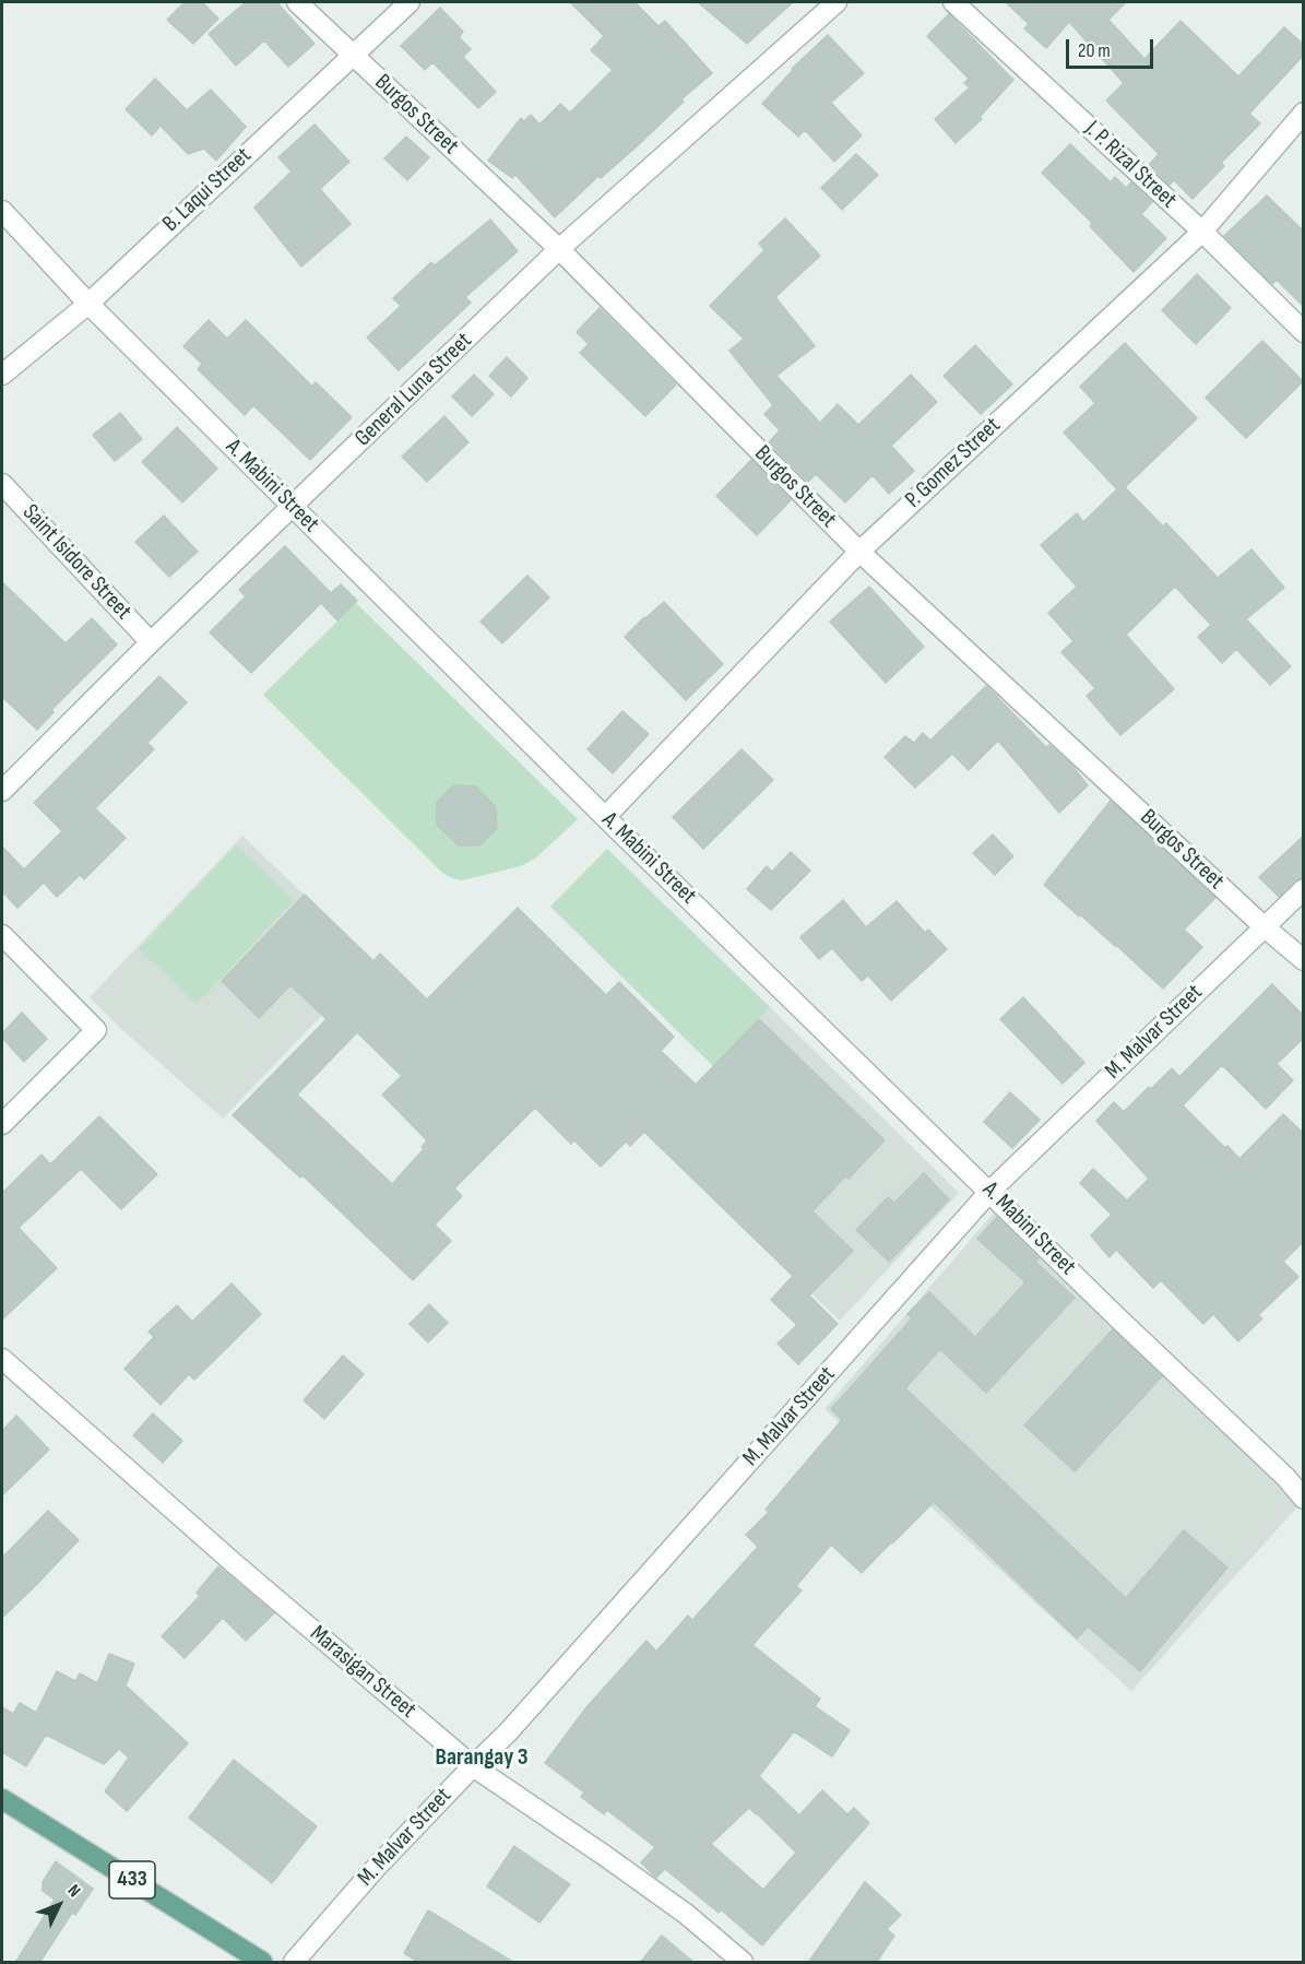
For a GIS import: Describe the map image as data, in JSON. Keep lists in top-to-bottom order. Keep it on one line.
{"streets":{"main road":["433"],"street":["Burgos Street","J. P. Rizal Street","B. Laqui Street","General Luna Street","P. Gomez Street","A. Mabini Street","Saint Isidore Street","M. Malvar Street","Marasigan Street"]},"crossings":[["Burgos Street","B. Laqui Street"],["Burgos Street","General Luna Street"],["Burgos Street","P. Gomez Street"],["Burgos Street","M. Malvar Street"],["J. P. Rizal Street","P. Gomez Street"],["B. Laqui Street","A. Mabini Street"],["General Luna Street","A. Mabini Street"],["General Luna Street","Saint Isidore Street"],["P. Gomez Street","A. Mabini Street"],["A. Mabini Street","M. Malvar Street"],["M. Malvar Street","Marasigan Street"]],"districts":["Barangay 3"],"scale_bar":"20 m","north":"top right"}
